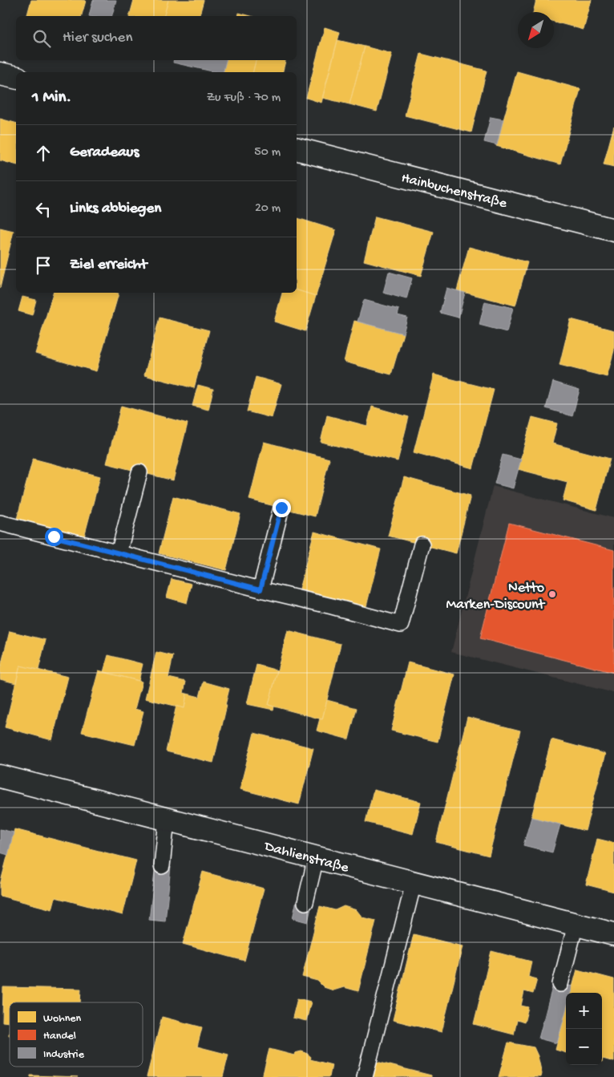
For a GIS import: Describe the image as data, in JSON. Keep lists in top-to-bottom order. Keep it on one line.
{"streets":{"street":["Hainbuchenstraße","Dahlienstraße"]},"places":["Netto Marken-Discount"],"legend":["Wohnen","Handel","Industrie"],"north":"bottom left","page":{"search":"Hier suchen","heading":["1 Min.","Zu Fuß · 70 m"],"list":[["Geradeaus","50 m"],["Links abbiegen","20 m"],"Ziel erreicht"],"map_buttons":["+","−"]}}
